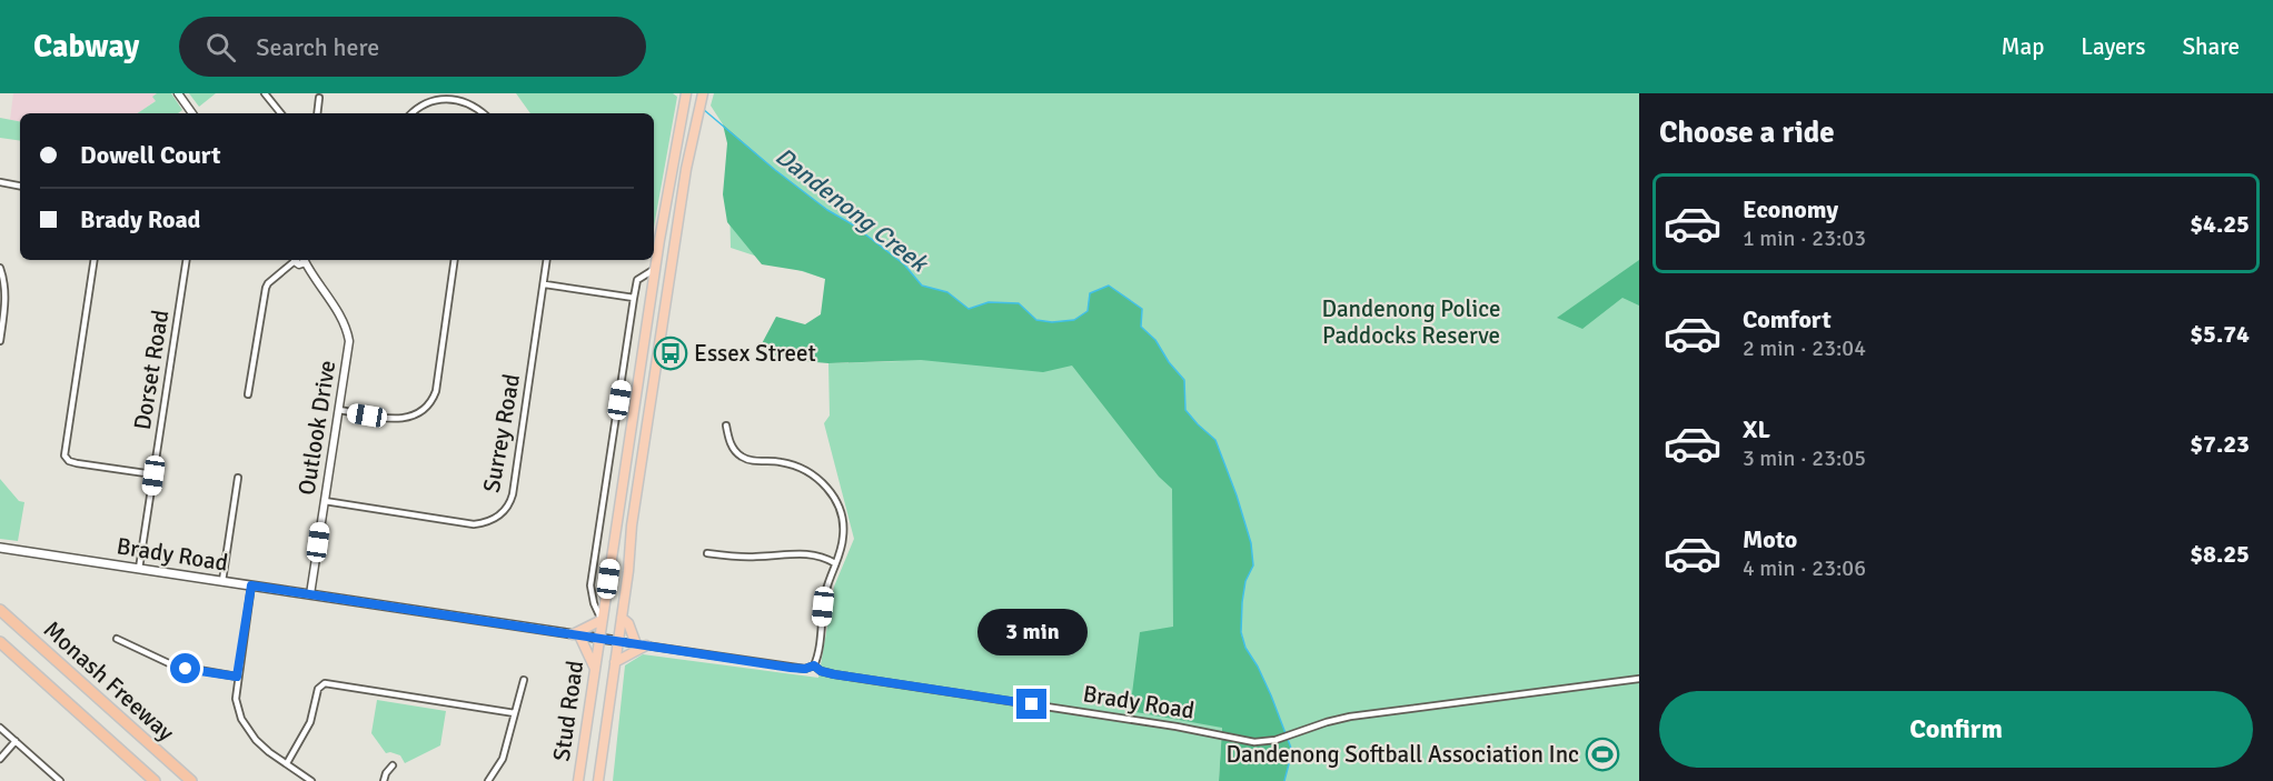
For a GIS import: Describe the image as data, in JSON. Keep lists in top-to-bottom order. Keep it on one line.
{"streets":{"highway":["Monash Freeway","Stud Road"],"main road":["Brady Road"],"street":["Dorset Road","Outlook Drive","Surrey Road"]},"crossings":[["Dorset Road","Brady Road"],["Outlook Drive","Surrey Road"],["Outlook Drive","Brady Road"],["Brady Road","Stud Road"]],"water":["Dandenong Creek"],"parks":["Dandenong Police Paddocks Reserve"],"places":{"bus stop":["Essex Street"],"sports":["Dandenong Softball Association Inc"]},"page":{"header":"Cabway","search":"Search here","nav":["Map","Layers","Share"],"heading":"Choose a ride","banner":["Dowell Court","Brady Road"],"list":[{"name":"Economy","note":"1 min · 23:03","value":"$4.25"},{"name":"Comfort","note":"2 min · 23:04","value":"$5.74"},{"name":"XL","note":"3 min · 23:05","value":"$7.23"},{"name":"Moto","note":"4 min · 23:06","value":"$8.25"}],"bubble":"3 min","buttons":"Confirm"}}
